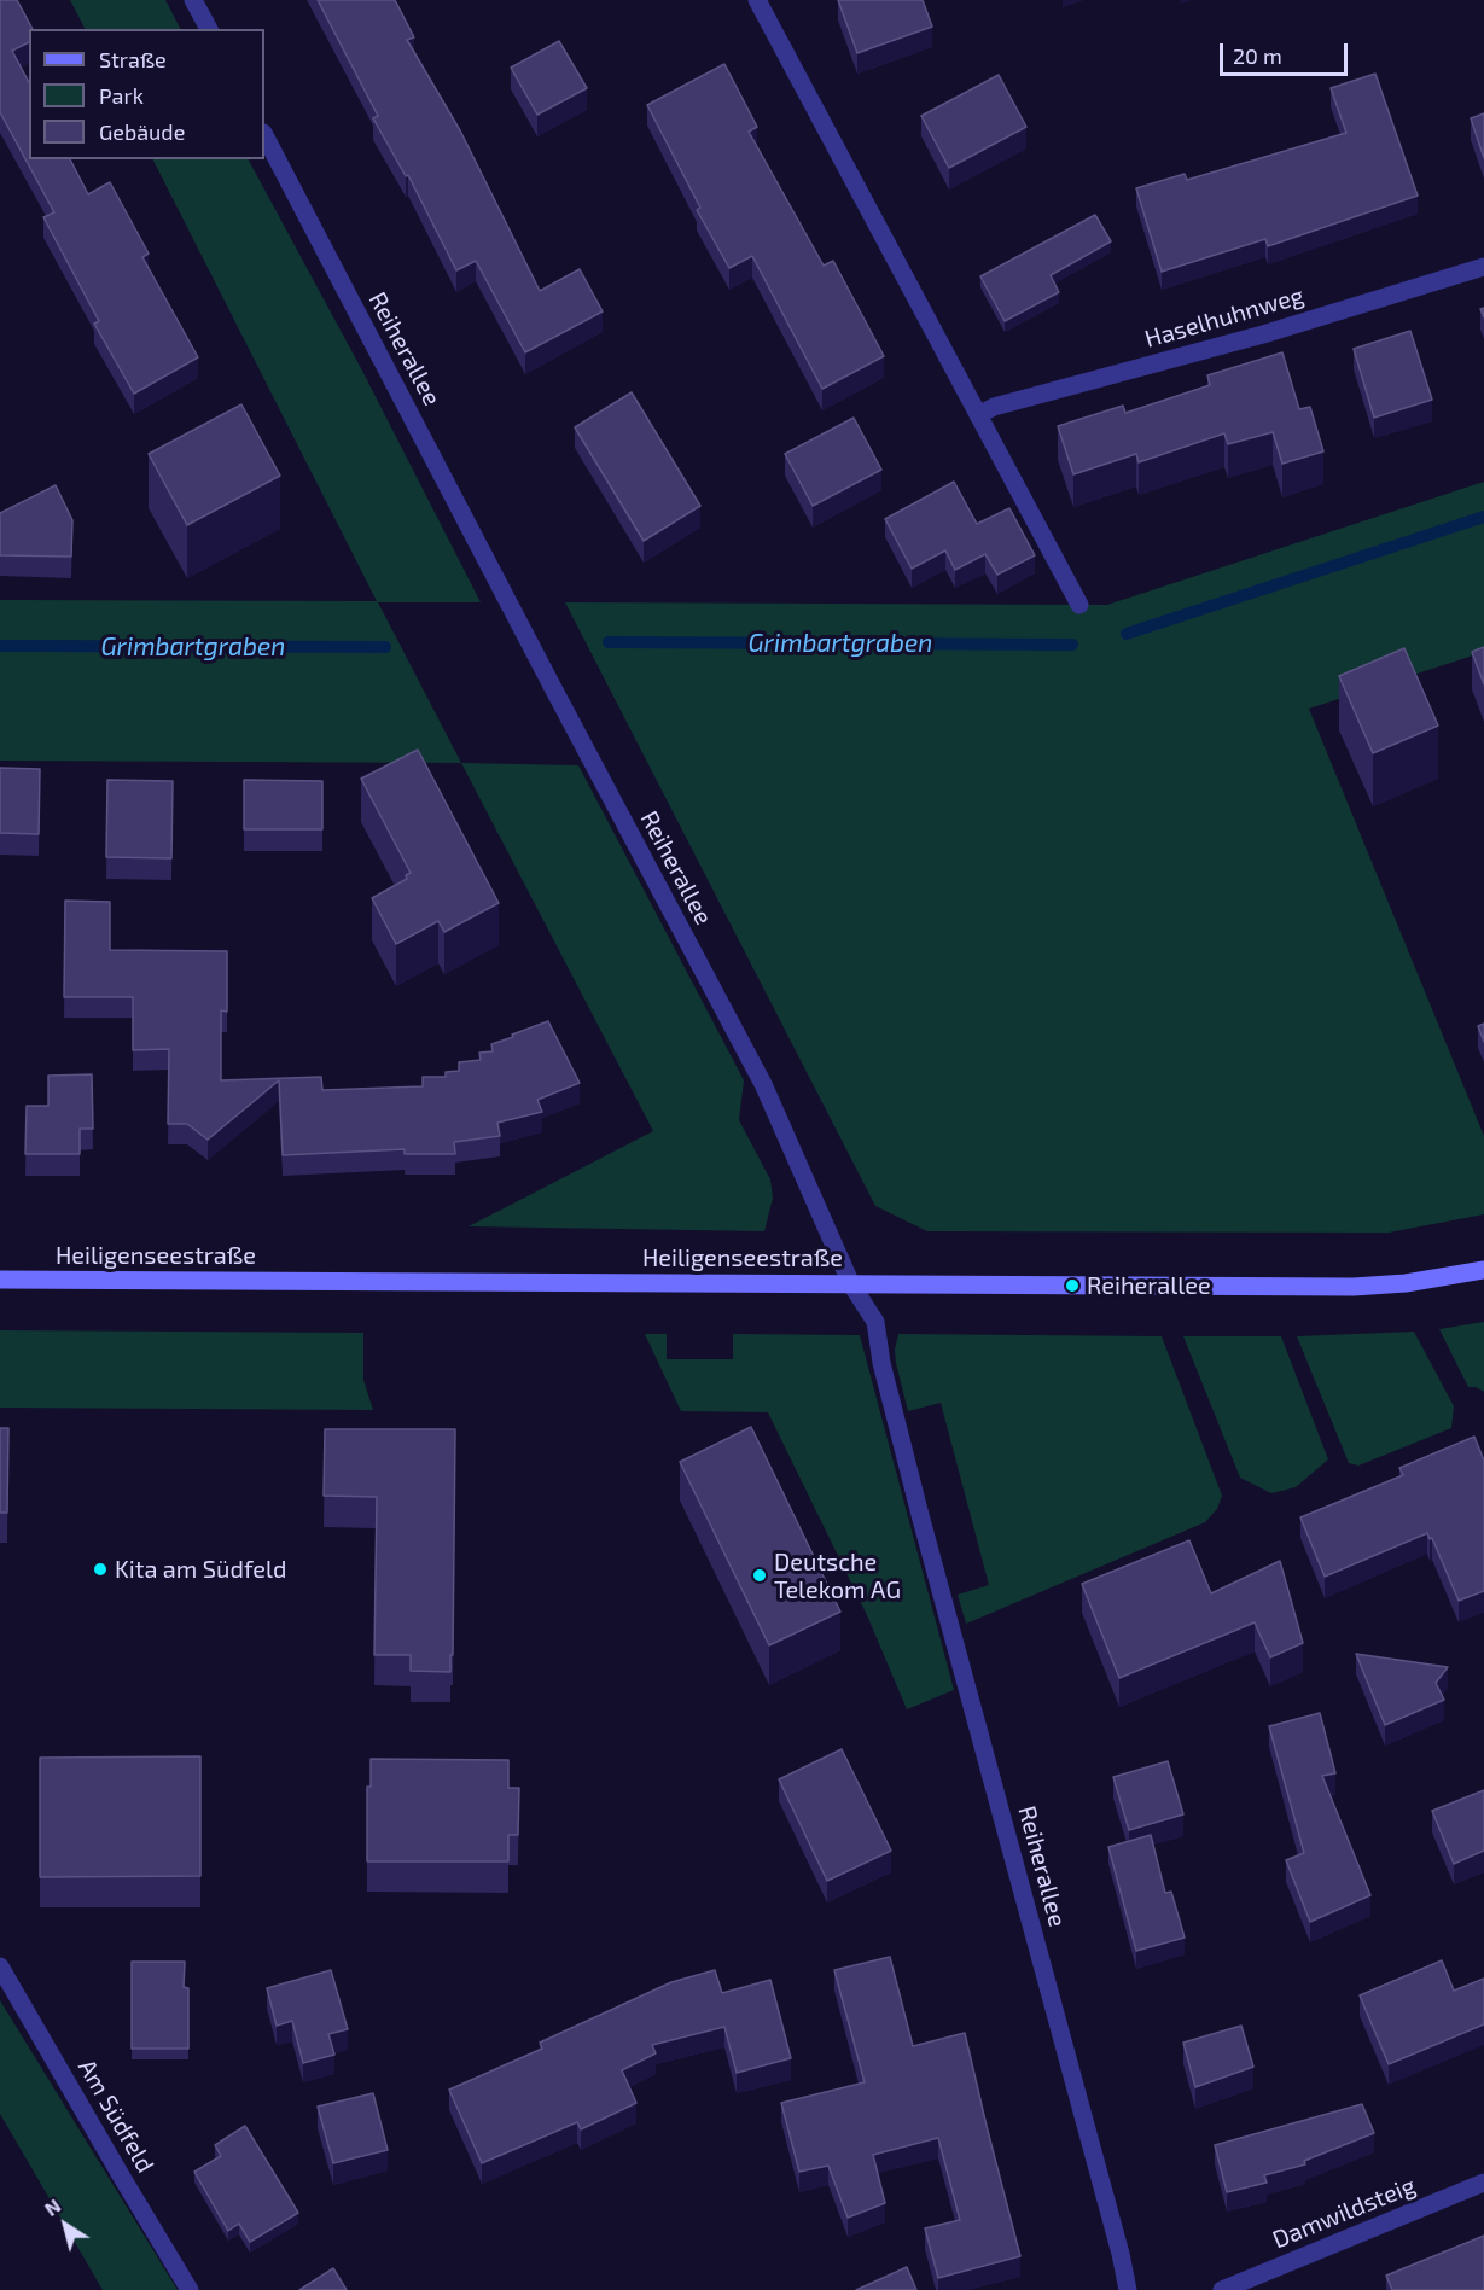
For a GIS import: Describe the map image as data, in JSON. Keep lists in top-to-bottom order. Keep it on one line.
{"streets":{"main road":["Heiligenseestraße"],"street":["Haselhuhnweg","Reiherallee","Am Südfeld","Damwildsteig"]},"crossings":[["Reiherallee","Heiligenseestraße"]],"water":["Grimbartgraben"],"places":["Reiherallee","Kita am Südfeld","Deutsche Telekom AG"],"legend":["Straße","Park","Gebäude"],"scale_bar":"20 m","north":"top left"}
